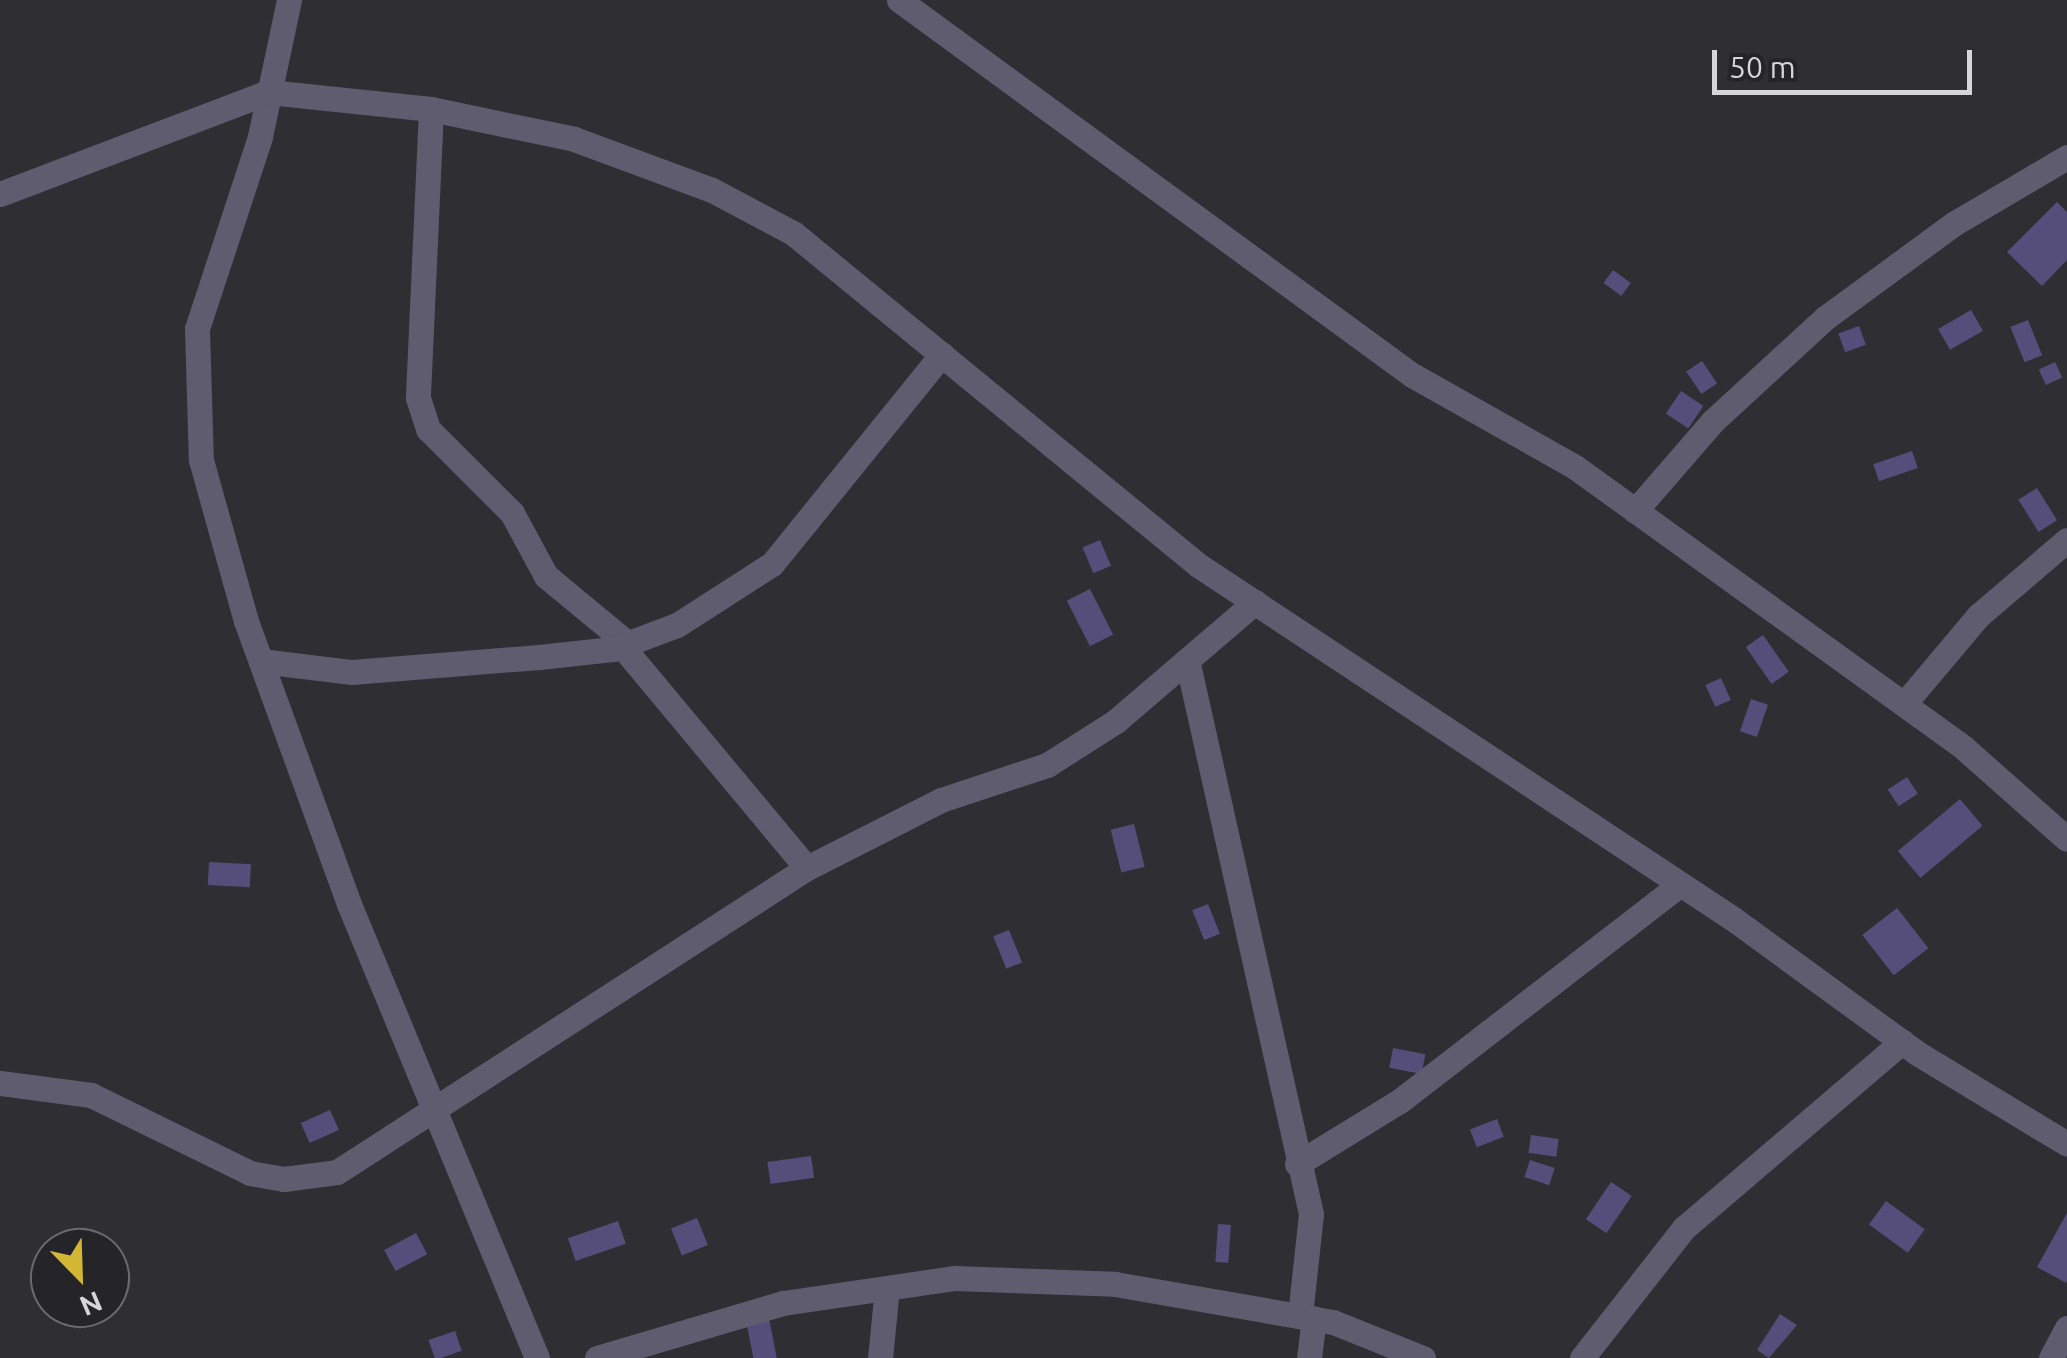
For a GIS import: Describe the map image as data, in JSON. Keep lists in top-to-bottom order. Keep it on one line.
{"scale_bar":"50 m","north":"bottom right"}
